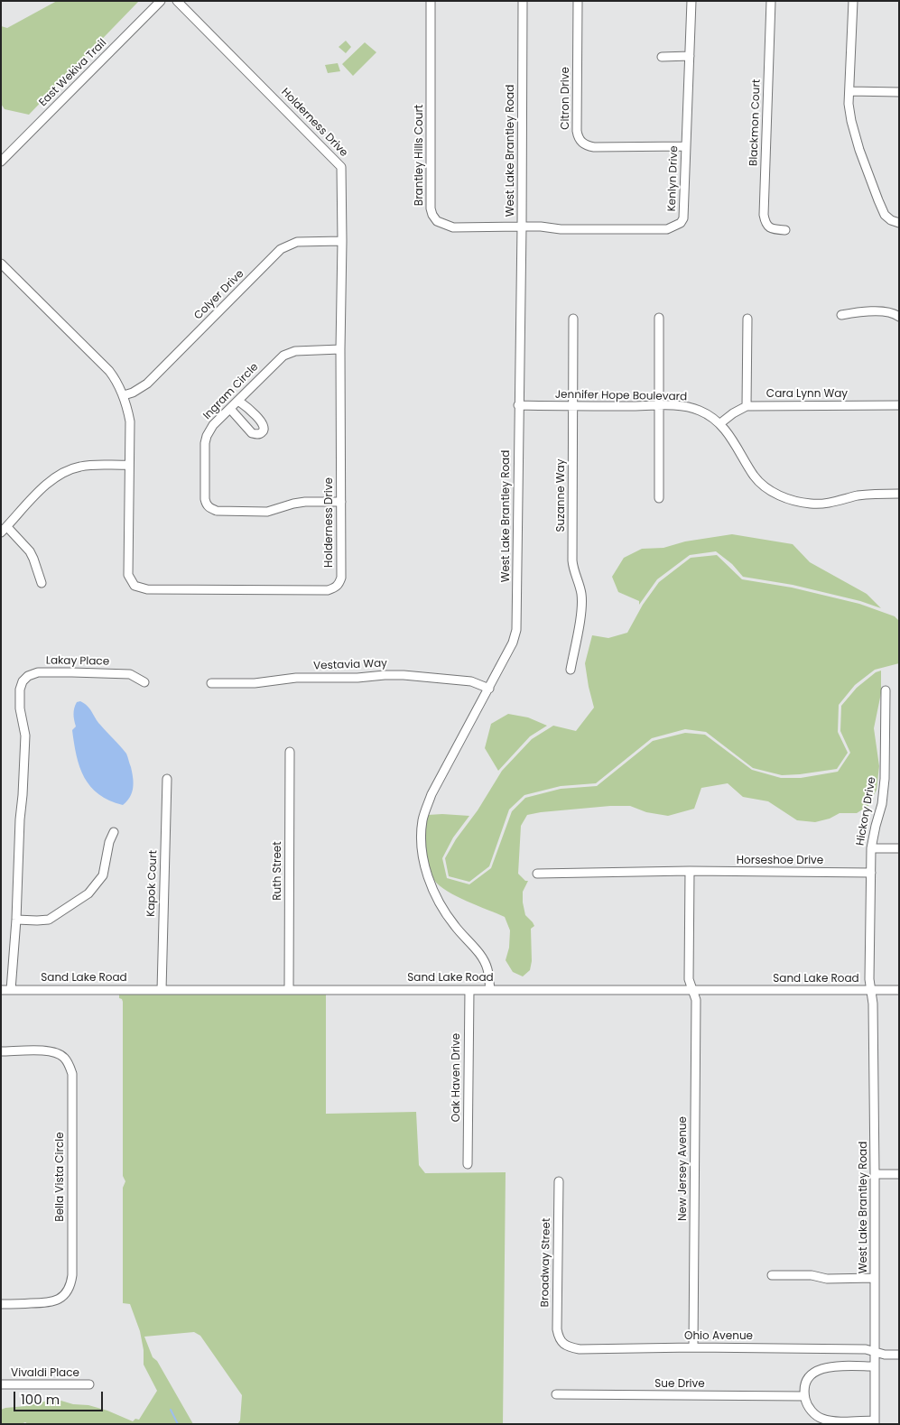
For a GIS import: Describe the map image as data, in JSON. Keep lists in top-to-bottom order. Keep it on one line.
{"streets":{"street":["East Wekiva Trail","Citron Drive","Holderness Drive","Blackmon Court","West Lake Brantley Road","Brantley Hills Court","Kenlyn Drive","Colyer Drive","Ingram Circle","Cara Lynn Way","Jennifer Hope Boulevard","Suzanne Way","Lakay Place","Vestavia Way","Hickory Drive","Horseshoe Drive","Ruth Street","Kapok Court","Sand Lake Road","Oak Haven Drive","New Jersey Avenue","Bella Vista Circle","Broadway Street","Ohio Avenue","Vivaldi Place","Sue Drive"]},"crossings":[["Citron Drive","Kenlyn Drive"],["Holderness Drive","Colyer Drive"],["Holderness Drive","Ingram Circle"],["West Lake Brantley Road","Brantley Hills Court"],["West Lake Brantley Road","Kenlyn Drive"],["West Lake Brantley Road","Jennifer Hope Boulevard"],["West Lake Brantley Road","Vestavia Way"],["West Lake Brantley Road","Hickory Drive"],["West Lake Brantley Road","Sand Lake Road"],["West Lake Brantley Road","Ohio Avenue"],["Brantley Hills Court","Kenlyn Drive"],["Jennifer Hope Boulevard","Suzanne Way"],["Lakay Place","Sand Lake Road"],["Hickory Drive","Horseshoe Drive"],["Hickory Drive","Sand Lake Road"],["Ruth Street","Sand Lake Road"],["Kapok Court","Sand Lake Road"],["Sand Lake Road","Oak Haven Drive"],["Sand Lake Road","New Jersey Avenue"],["New Jersey Avenue","Ohio Avenue"],["Broadway Street","Ohio Avenue"]],"scale_bar":"100 m"}
